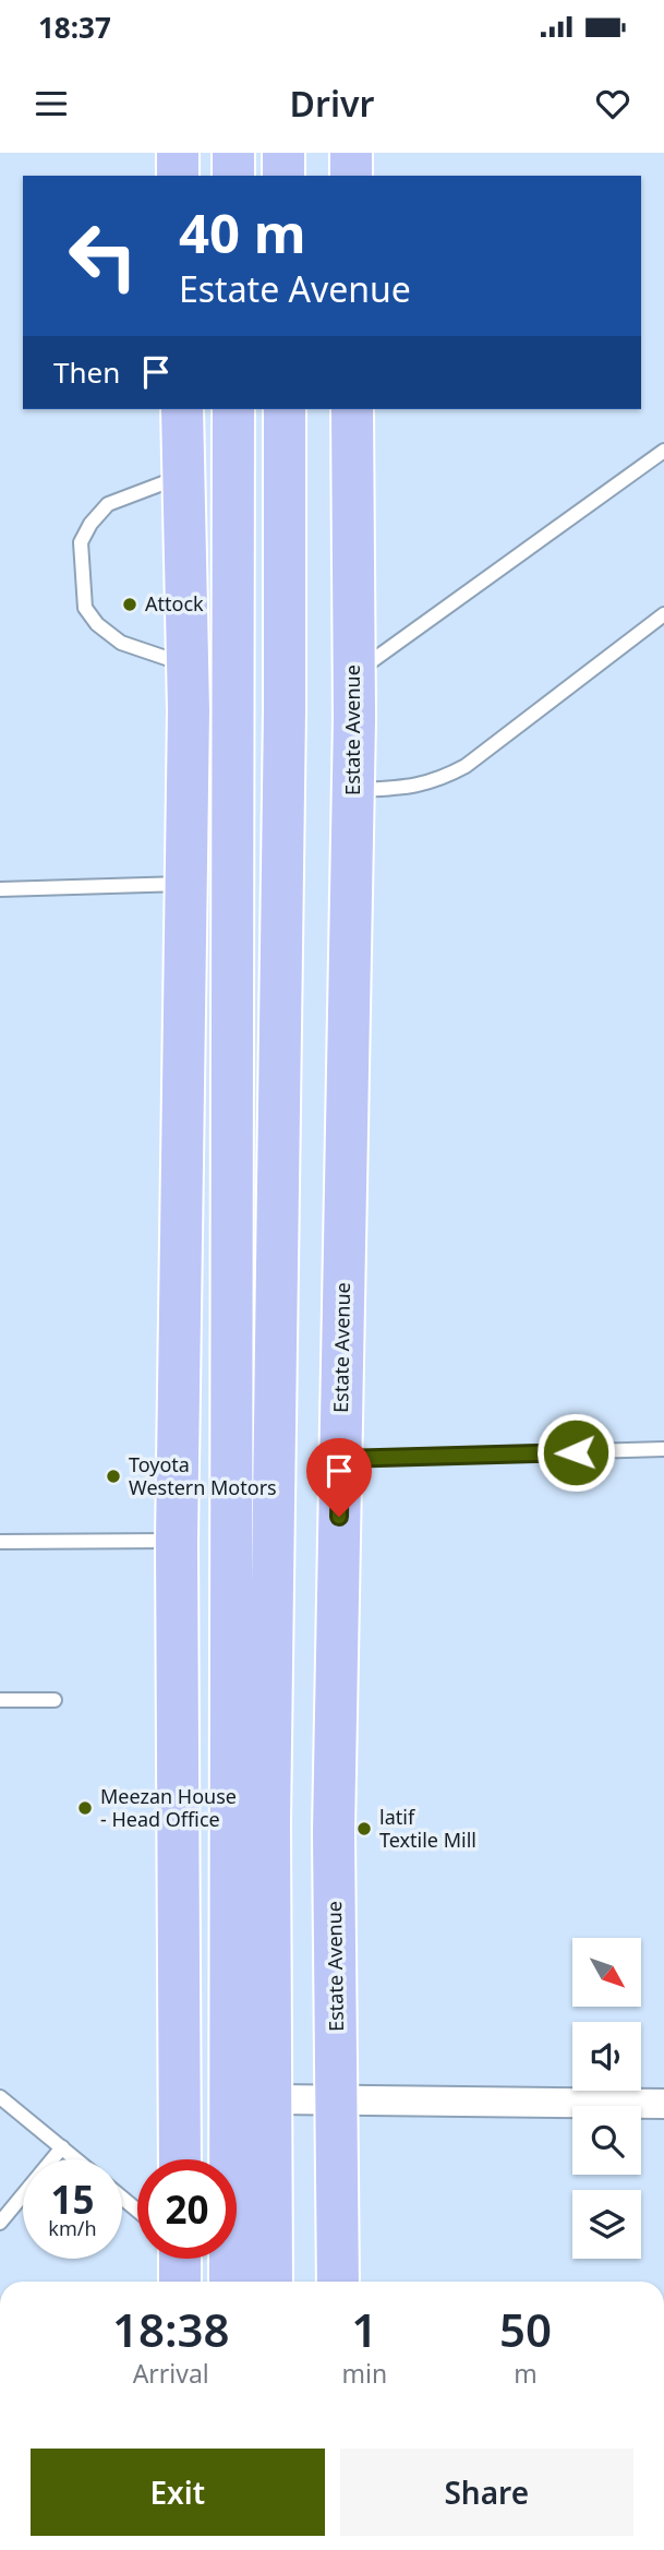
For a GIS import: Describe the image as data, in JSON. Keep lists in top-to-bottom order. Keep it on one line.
{"streets":{"highway":["Estate Avenue"]},"places":["Attock","Toyota Western Motors","Meezan House - Head Office","latif Textile Mill"],"north":"bottom right","page":{"status":"18:37","header":"Drivr","turn":["40 m","Estate Avenue"],"then":"Then","speed":"15 km/h","limit":"20","eta":["18:38","Arrival","1","min","50","m"],"buttons":["Exit","Share"]}}
